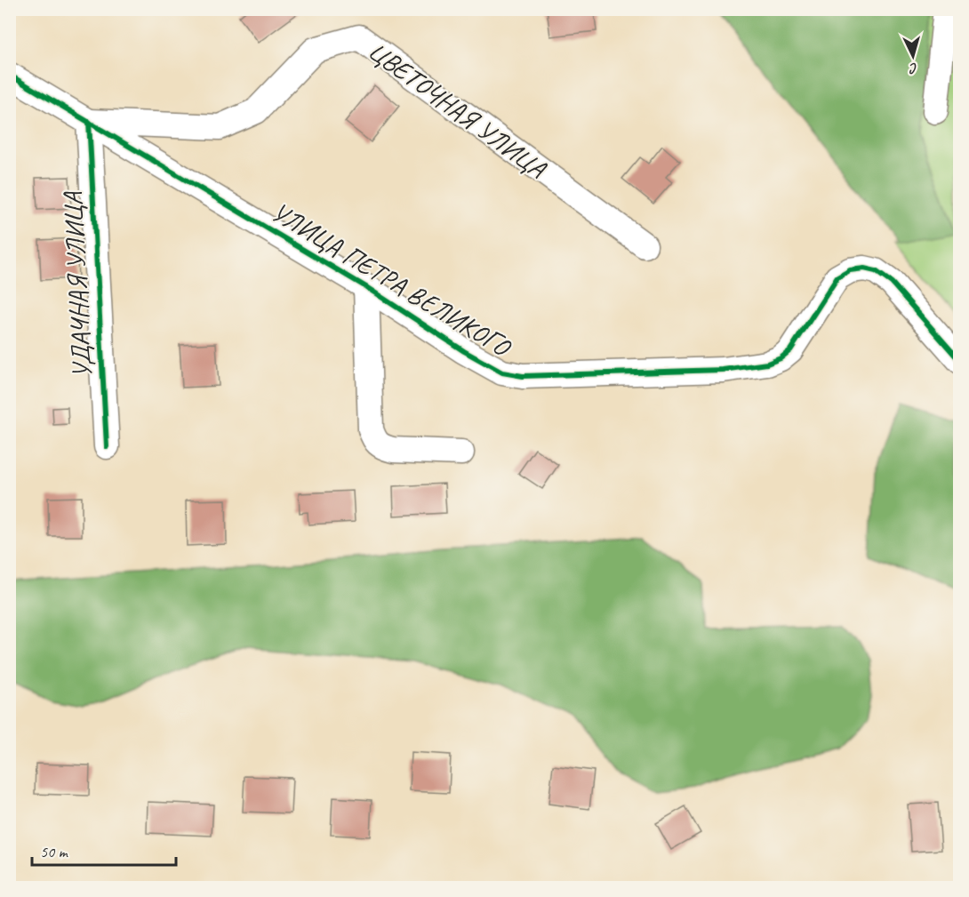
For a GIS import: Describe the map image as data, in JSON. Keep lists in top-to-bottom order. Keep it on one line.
{"streets":{"street":["ЦВЕТОЧНАЯ УЛИЦА","УЛИЦА ПЕТРА ВЕЛИКОГО","УДАЧНАЯ УЛИЦА"]},"crossings":[["ЦВЕТОЧНАЯ УЛИЦА","УЛИЦА ПЕТРА ВЕЛИКОГО"],["ЦВЕТОЧНАЯ УЛИЦА","УДАЧНАЯ УЛИЦА"],["УЛИЦА ПЕТРА ВЕЛИКОГО","УДАЧНАЯ УЛИЦА"]],"scale_bar":"50 m","north":"bottom"}
